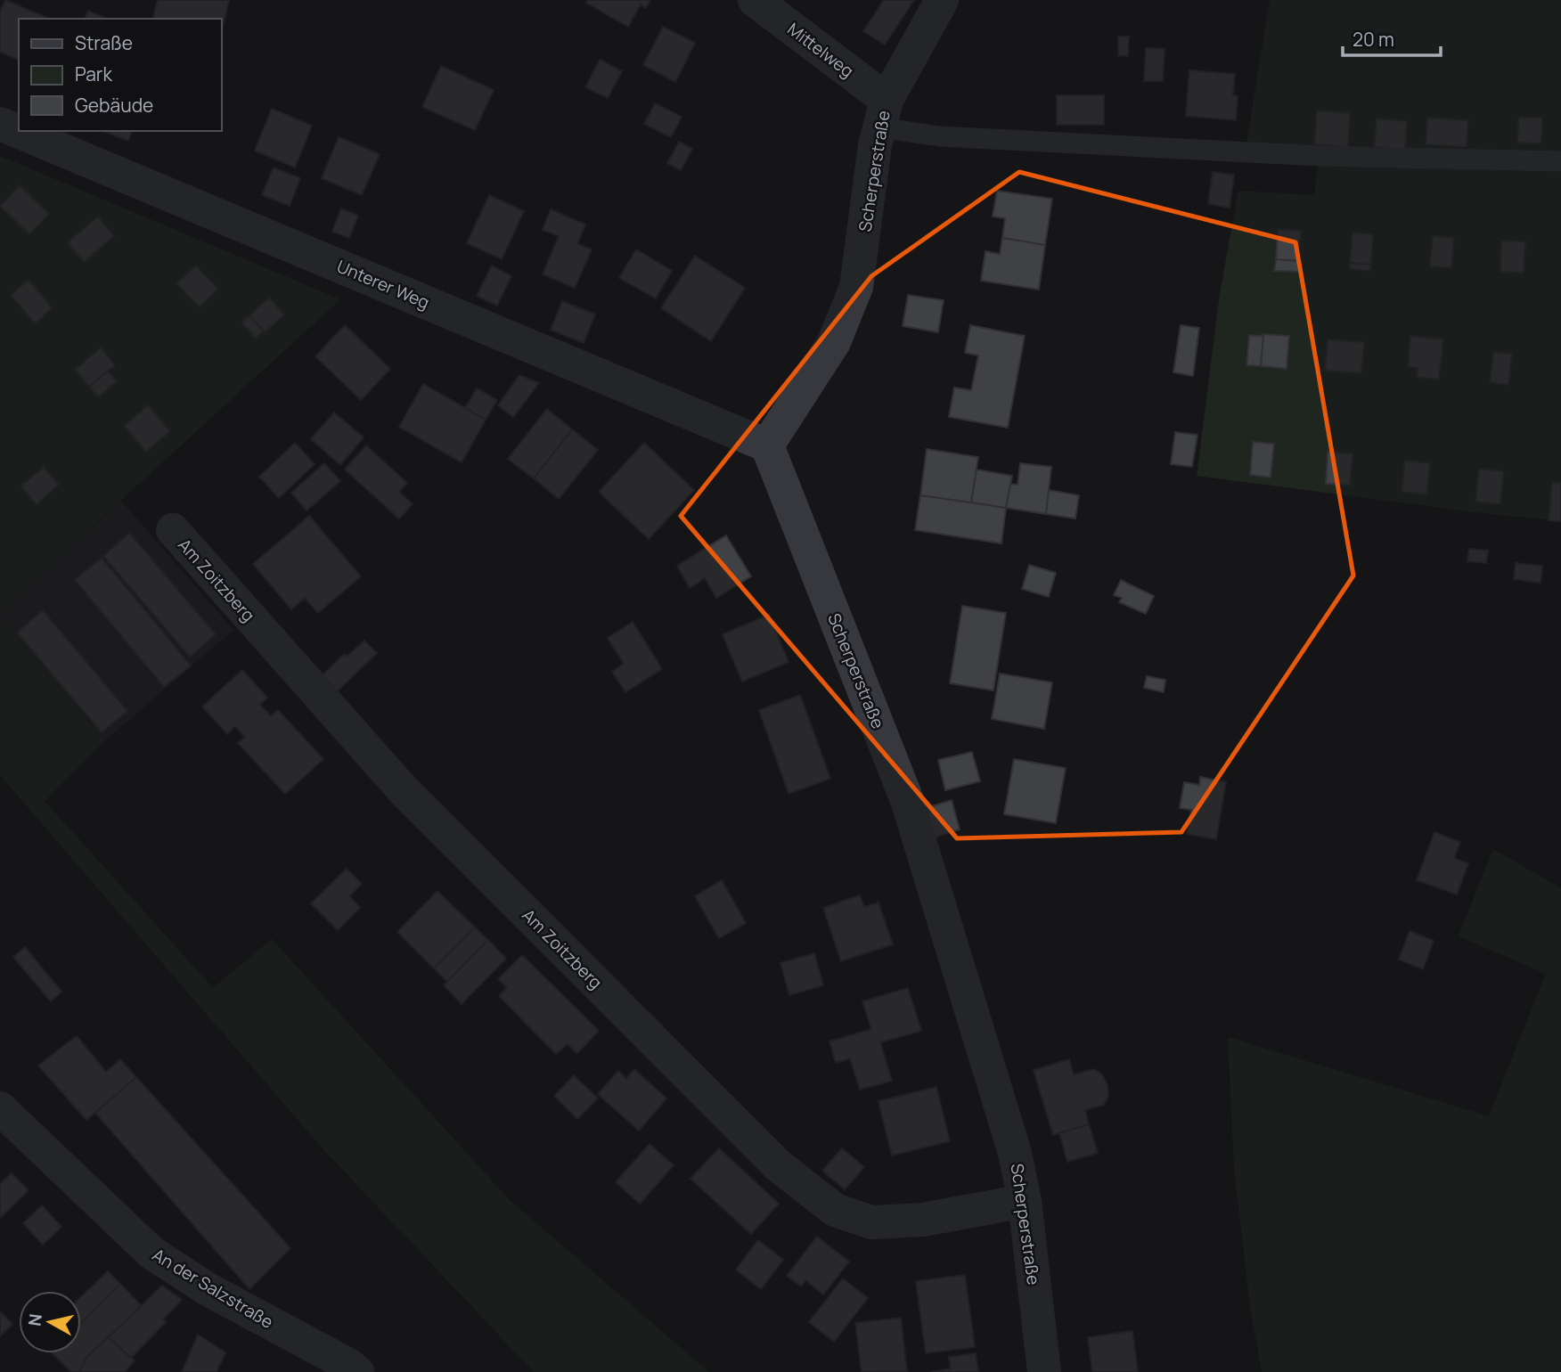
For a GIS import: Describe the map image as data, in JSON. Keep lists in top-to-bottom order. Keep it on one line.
{"streets":{"street":["Mittelweg","Scherperstraße","Unterer Weg","Am Zoitzberg","An der Salzstraße"]},"crossings":[["Mittelweg","Scherperstraße"],["Scherperstraße","Unterer Weg"],["Scherperstraße","Am Zoitzberg"]],"legend":["Straße","Park","Gebäude"],"scale_bar":"20 m","north":"left"}
